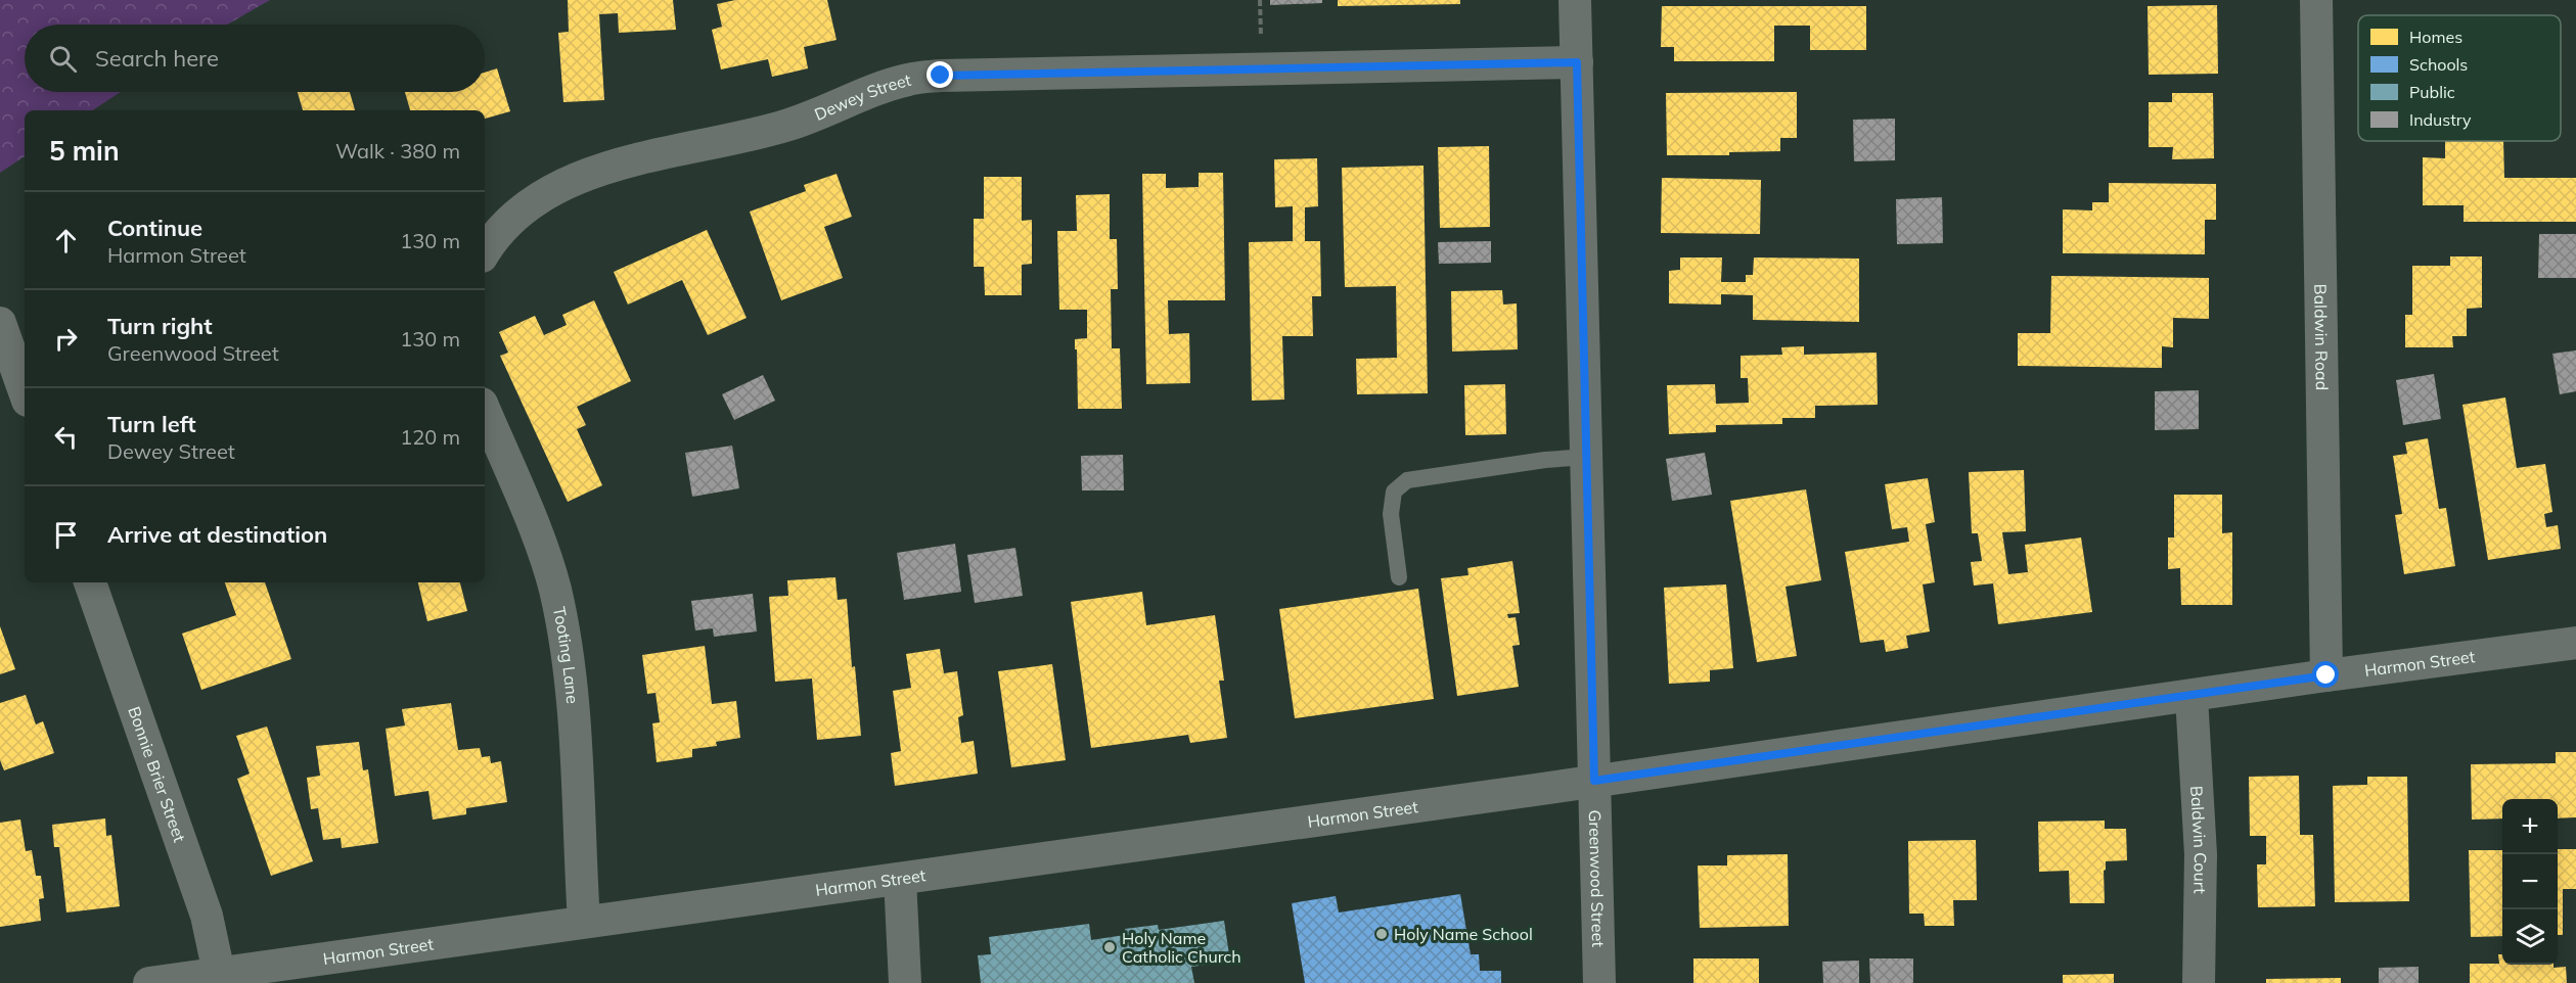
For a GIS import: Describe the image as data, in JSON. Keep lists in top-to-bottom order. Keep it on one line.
{"streets":{"street":["Dewey Street","Baldwin Road","Tooting Lane","Harmon Street","Bonnie Brier Street","Baldwin Court","Greenwood Street"]},"crossings":[["Dewey Street","Greenwood Street"],["Baldwin Road","Harmon Street"],["Tooting Lane","Harmon Street"],["Harmon Street","Bonnie Brier Street"],["Harmon Street","Baldwin Court"],["Harmon Street","Greenwood Street"]],"places":["Holy Name School","Holy Name Catholic Church"],"legend":["Homes","Schools","Public","Industry"],"page":{"search":"Search here","heading":["5 min","Walk · 380 m"],"list":[["Continue","Harmon Street","130 m"],["Turn right","Greenwood Street","130 m"],["Turn left","Dewey Street","120 m"],"Arrive at destination"],"map_buttons":["+","−"]}}
